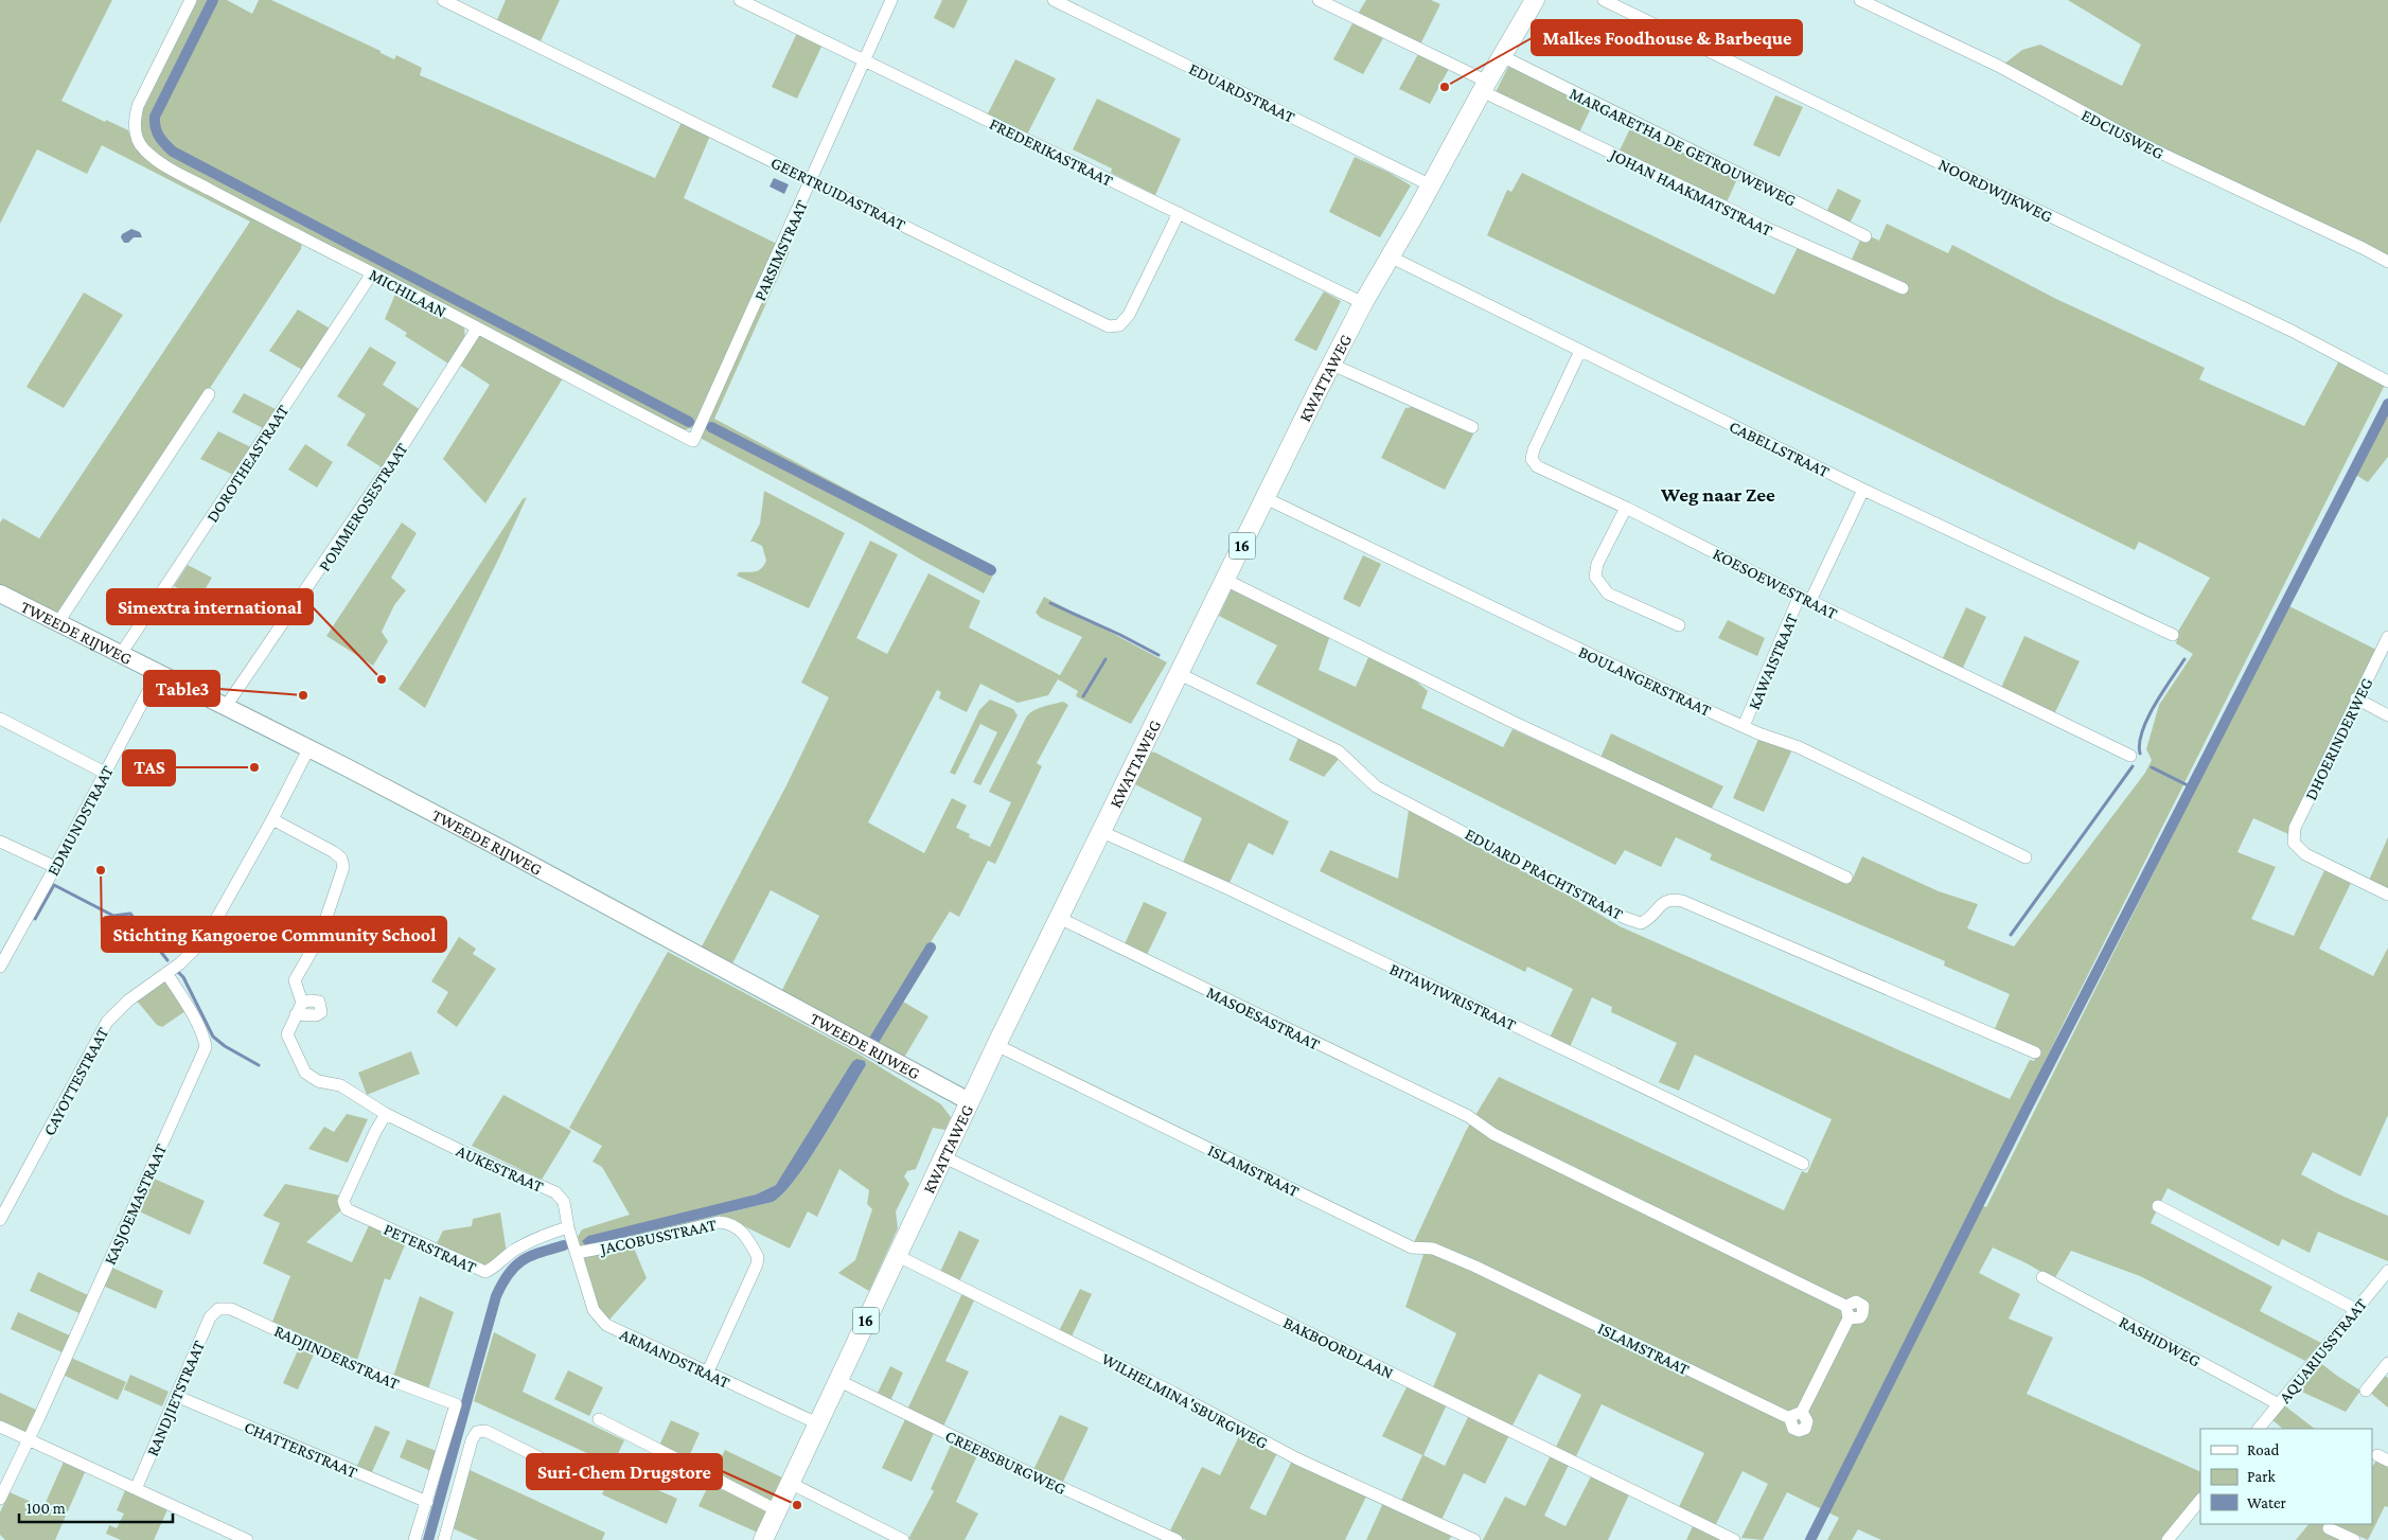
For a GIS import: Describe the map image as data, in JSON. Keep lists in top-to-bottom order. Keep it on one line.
{"streets":{"main road":["KWATTAWEG","16"],"street":["EDUARDSTRAAT","EDCIUSWEG","MARGARETHA DE GETROUWEWEG","FREDERIKASTRAAT","NOORDWIJKWEG","JOHAN HAAKMATSTRAAT","GEERTRUIDASTRAAT","PARSIMSTRAAT","MICHILAAN","CABELLSTRAAT","DOROTHEASTRAAT","POMMEROSESTRAAT","KOESOEWESTRAAT","TWEEDE RIJWEG","KAWAISTRAAT","BOULANGERSTRAAT","DHOERINDERWEG","EDMUNDSTRAAT","EDUARD PRACHTSTRAAT","BITAWIWRISTRAAT","MASOESASTRAAT","CAYOTTESTRAAT","AUKESTRAAT","ISLAMSTRAAT","KASJOEMASTRAAT","JACOBUSSTRAAT","PETERSTRAAT","RASHIDWEG","BAKBOORDLAAN","AQUARIUSSTRAAT","RADJINDERSTRAAT","ARMANDSTRAAT","RANDJIETSTRAAT","WILHELMINA'SBURGWEG","CHATTERSTRAAT","CREEBSBURGWEG"]},"crossings":[["EDUARDSTRAAT","KWATTAWEG"],["MARGARETHA DE GETROUWEWEG","KWATTAWEG"],["FREDERIKASTRAAT","GEERTRUIDASTRAAT"],["FREDERIKASTRAAT","PARSIMSTRAAT"],["FREDERIKASTRAAT","KWATTAWEG"],["JOHAN HAAKMATSTRAAT","KWATTAWEG"],["GEERTRUIDASTRAAT","PARSIMSTRAAT"],["PARSIMSTRAAT","MICHILAAN"],["MICHILAAN","DOROTHEASTRAAT"],["MICHILAAN","POMMEROSESTRAAT"],["KWATTAWEG","CABELLSTRAAT"],["KWATTAWEG","TWEEDE RIJWEG"],["KWATTAWEG","BOULANGERSTRAAT"],["KWATTAWEG","EDUARD PRACHTSTRAAT"],["KWATTAWEG","BITAWIWRISTRAAT"],["KWATTAWEG","MASOESASTRAAT"],["KWATTAWEG","ISLAMSTRAAT"],["KWATTAWEG","BAKBOORDLAAN"],["KWATTAWEG","ARMANDSTRAAT"],["KWATTAWEG","WILHELMINA'SBURGWEG"],["KWATTAWEG","CREEBSBURGWEG"],["CABELLSTRAAT","KOESOEWESTRAAT"],["CABELLSTRAAT","KAWAISTRAAT"],["DOROTHEASTRAAT","TWEEDE RIJWEG"],["POMMEROSESTRAAT","TWEEDE RIJWEG"],["KOESOEWESTRAAT","KAWAISTRAAT"],["TWEEDE RIJWEG","EDMUNDSTRAAT"],["TWEEDE RIJWEG","CAYOTTESTRAAT"],["KAWAISTRAAT","BOULANGERSTRAAT"],["MASOESASTRAAT","ISLAMSTRAAT"],["CAYOTTESTRAAT","KASJOEMASTRAAT"],["AUKESTRAAT","JACOBUSSTRAAT"],["AUKESTRAAT","PETERSTRAAT"],["AUKESTRAAT","ARMANDSTRAAT"],["JACOBUSSTRAAT","ARMANDSTRAAT"],["RASHIDWEG","AQUARIUSSTRAAT"],["RADJINDERSTRAAT","RANDJIETSTRAAT"],["RADJINDERSTRAAT","CHATTERSTRAAT"],["RANDJIETSTRAAT","CHATTERSTRAAT"]],"districts":["Weg naar Zee"],"places":["Malkes Foodhouse & Barbeque","Simextra international","Table3","TAS","Stichting Kangoeroe Community School","Suri-Chem Drugstore"],"legend":["Road","Park","Water"],"scale_bar":"100 m"}
